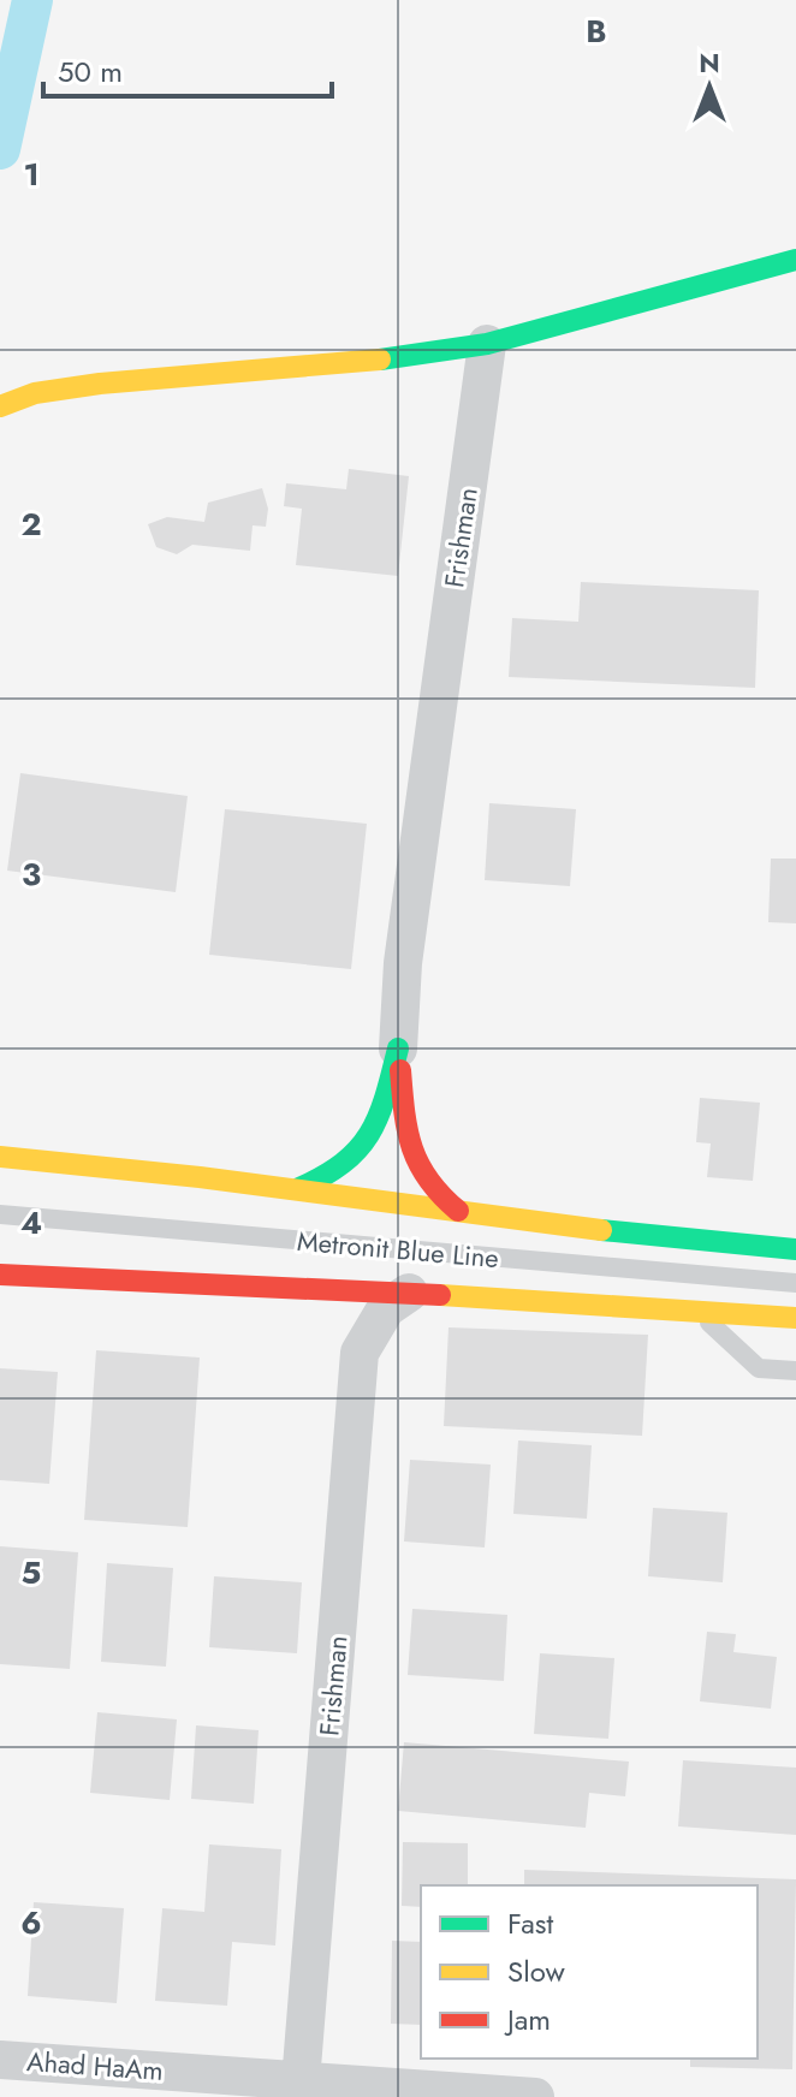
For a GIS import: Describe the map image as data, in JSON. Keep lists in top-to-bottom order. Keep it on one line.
{"streets":{"street":["Frishman","Ahad HaAm"],"lane":["Metronit Blue Line"]},"crossings":[["Frishman","Ahad HaAm"]],"legend":["Fast","Slow","Jam"],"scale_bar":"50 m","north":"top","grid":{"columns":["B"],"rows":["1","2","3","4","5","6"]}}
